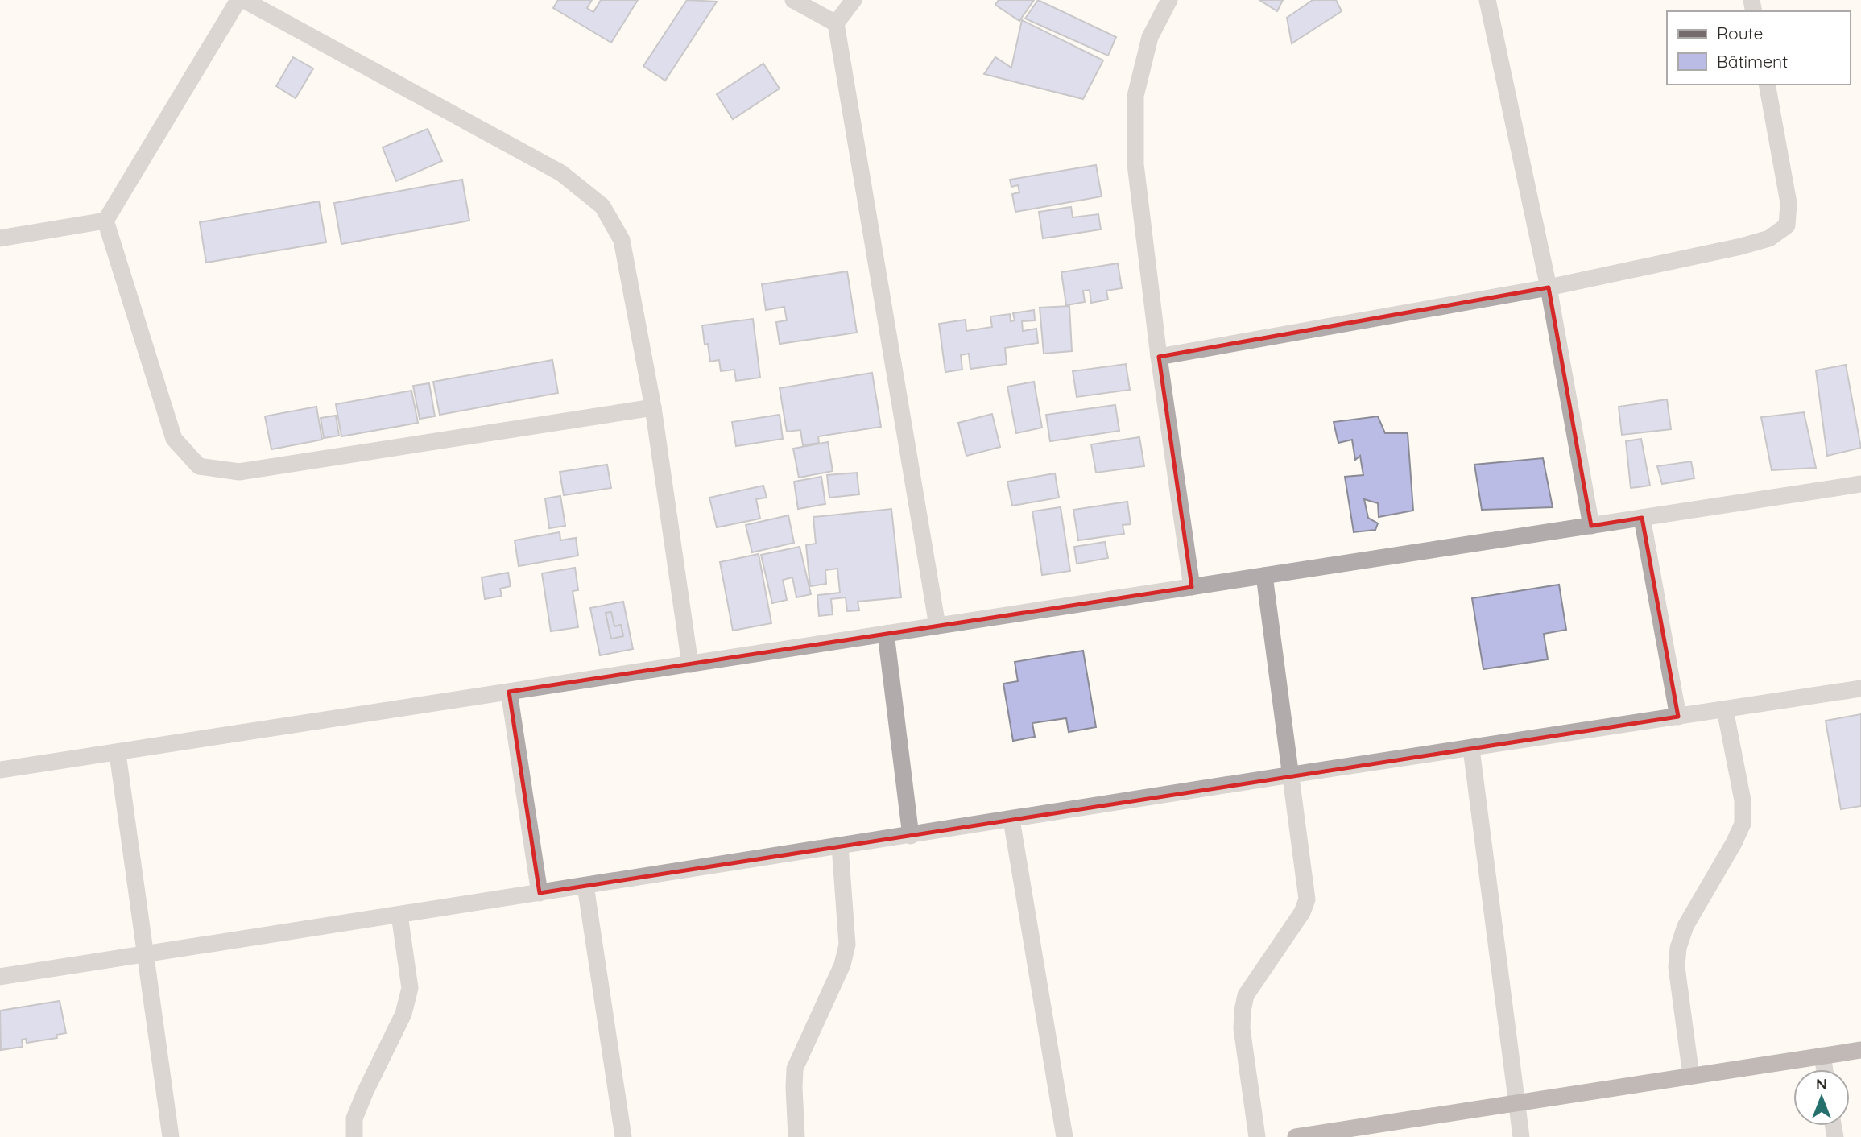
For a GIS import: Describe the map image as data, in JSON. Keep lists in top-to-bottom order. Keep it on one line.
{"legend":["Route","Bâtiment"],"north":"top"}
